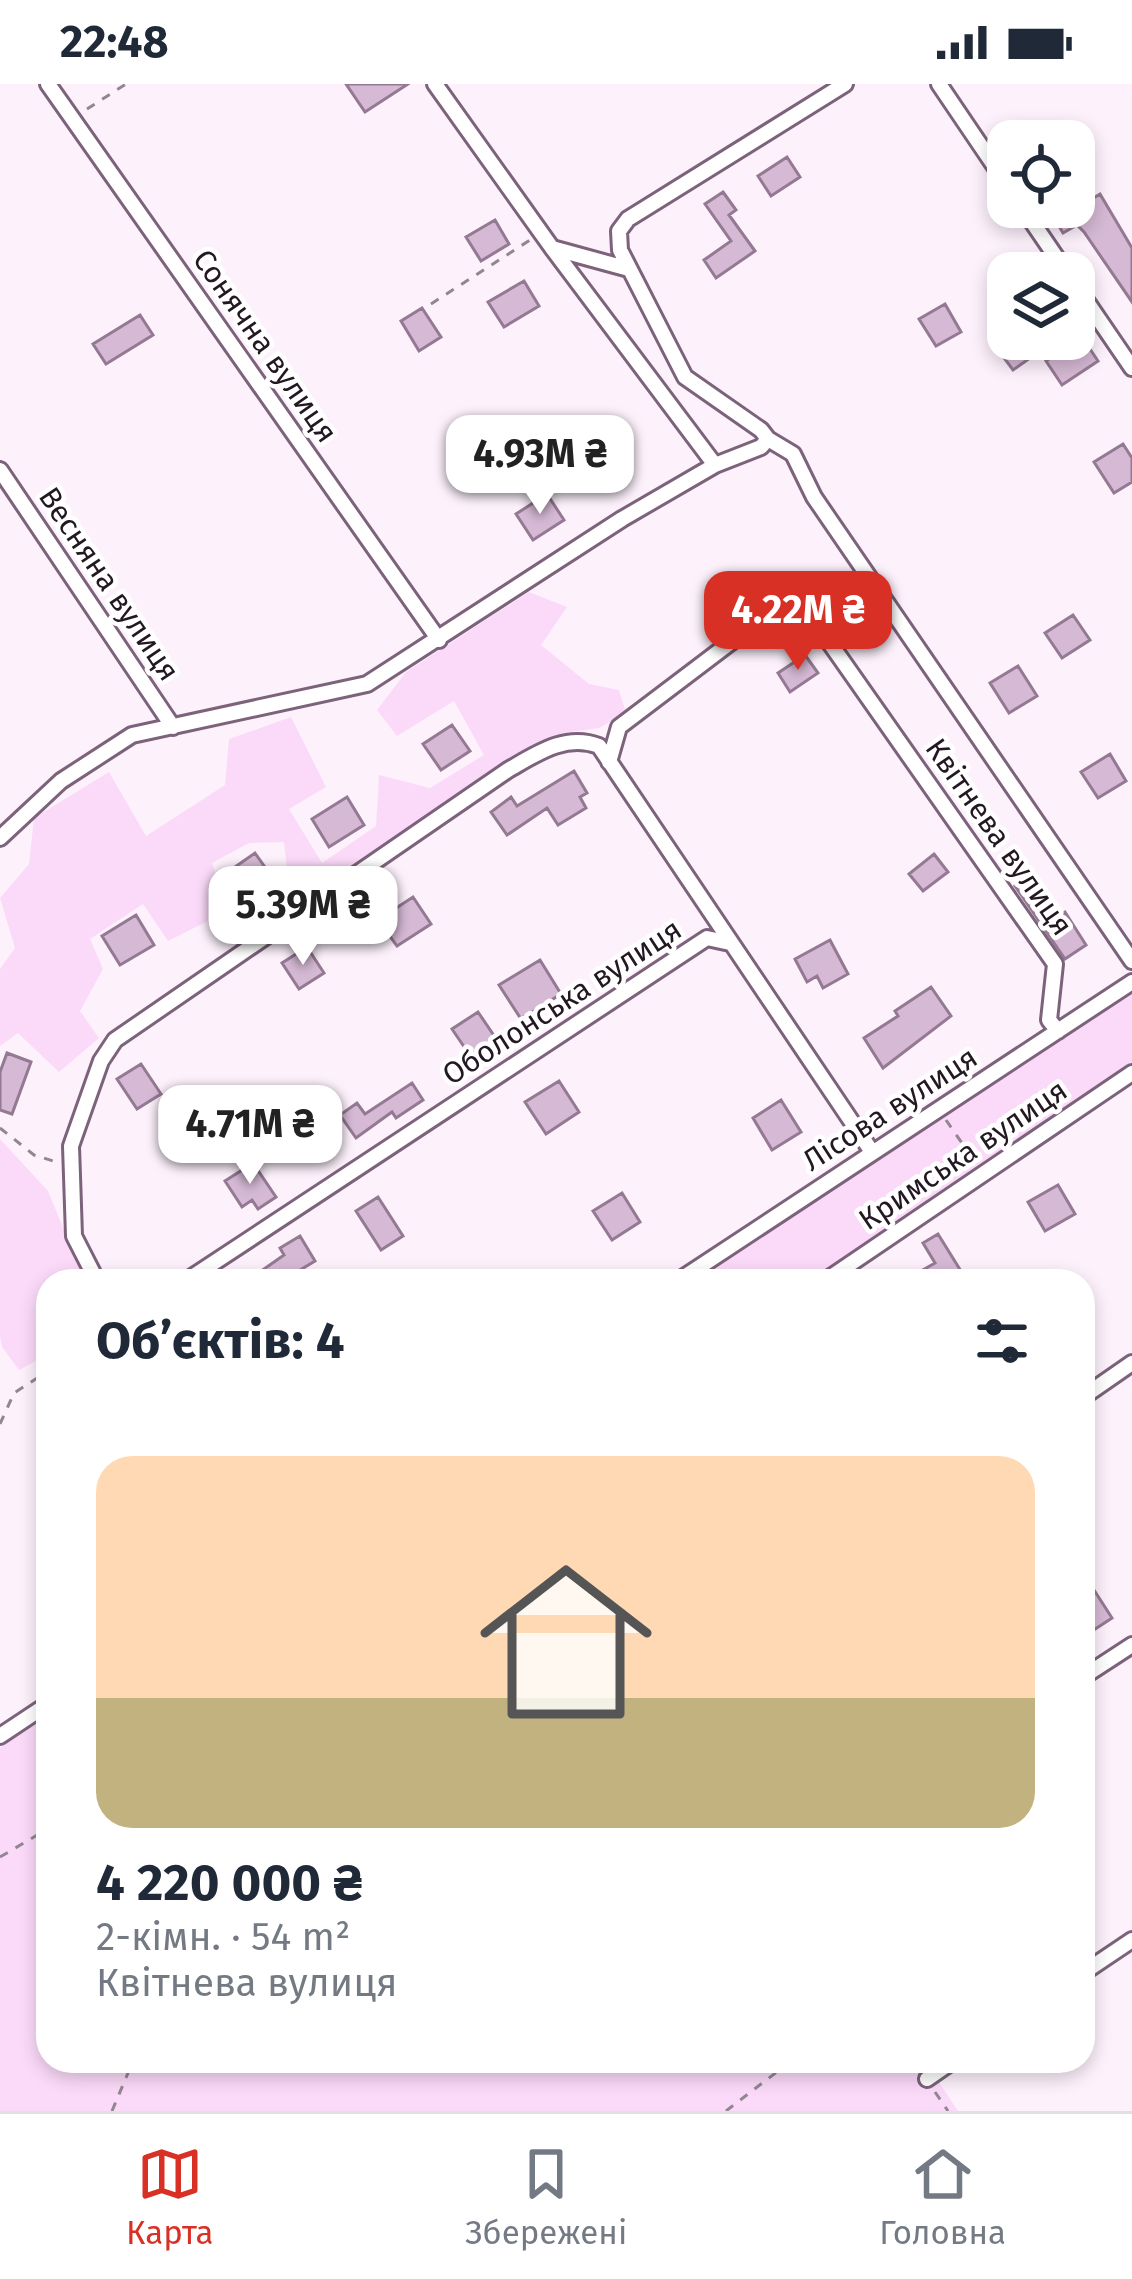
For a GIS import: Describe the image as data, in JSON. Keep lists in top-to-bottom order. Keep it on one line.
{"streets":{"street":["Сонячна вулиця","Весняна вулиця","Квітнева вулиця","Оболонська вулиця","Лісова вулиця","Кримська вулиця"]},"crossings":[["Квітнева вулиця","Оболонська вулиця"],["Квітнева вулиця","Лісова вулиця"],["Оболонська вулиця","Лісова вулиця"]],"page":{"status":"22:48","price":["4.93M ₴","4.22M ₴","5.39M ₴","4.71M ₴"],"heading":"Об’єктів: 4","list":[{"name":"4 220 000 ₴","note":"2-кімн. · 54 m² · Квітнева вулиця"}],"tabs":["Карта","Збережені","Головна"]}}
